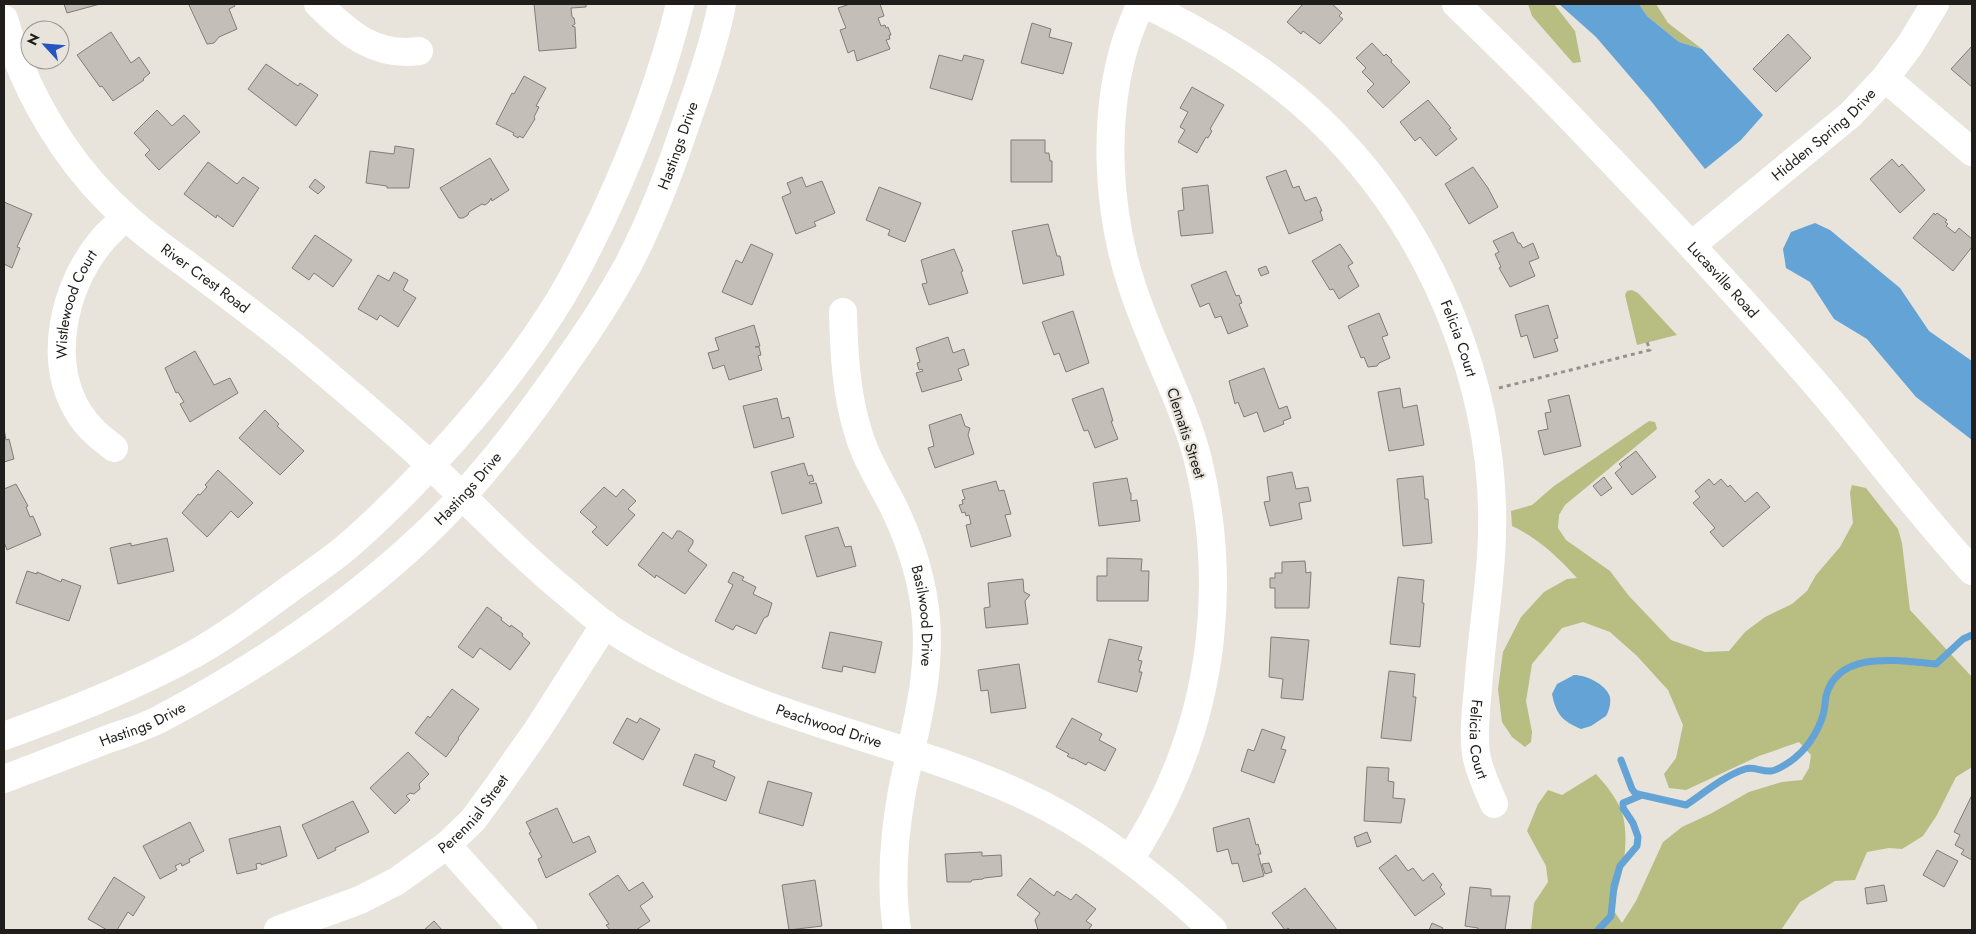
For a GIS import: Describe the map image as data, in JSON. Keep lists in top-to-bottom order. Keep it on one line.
{"streets":{"street":["Hidden Spring Drive","Hastings Drive","River Crest Road","Lucasville Road","Wistlewood Court","Felicia Court","Clematis Street","Basilwood Drive","Peachwood Drive","Perennial Street"]},"crossings":[["Hidden Spring Drive","Lucasville Road"],["Hastings Drive","River Crest Road"],["Hastings Drive","Peachwood Drive"],["River Crest Road","Wistlewood Court"],["River Crest Road","Peachwood Drive"],["Clematis Street","Peachwood Drive"],["Basilwood Drive","Peachwood Drive"],["Peachwood Drive","Perennial Street"]],"north":"top left"}
